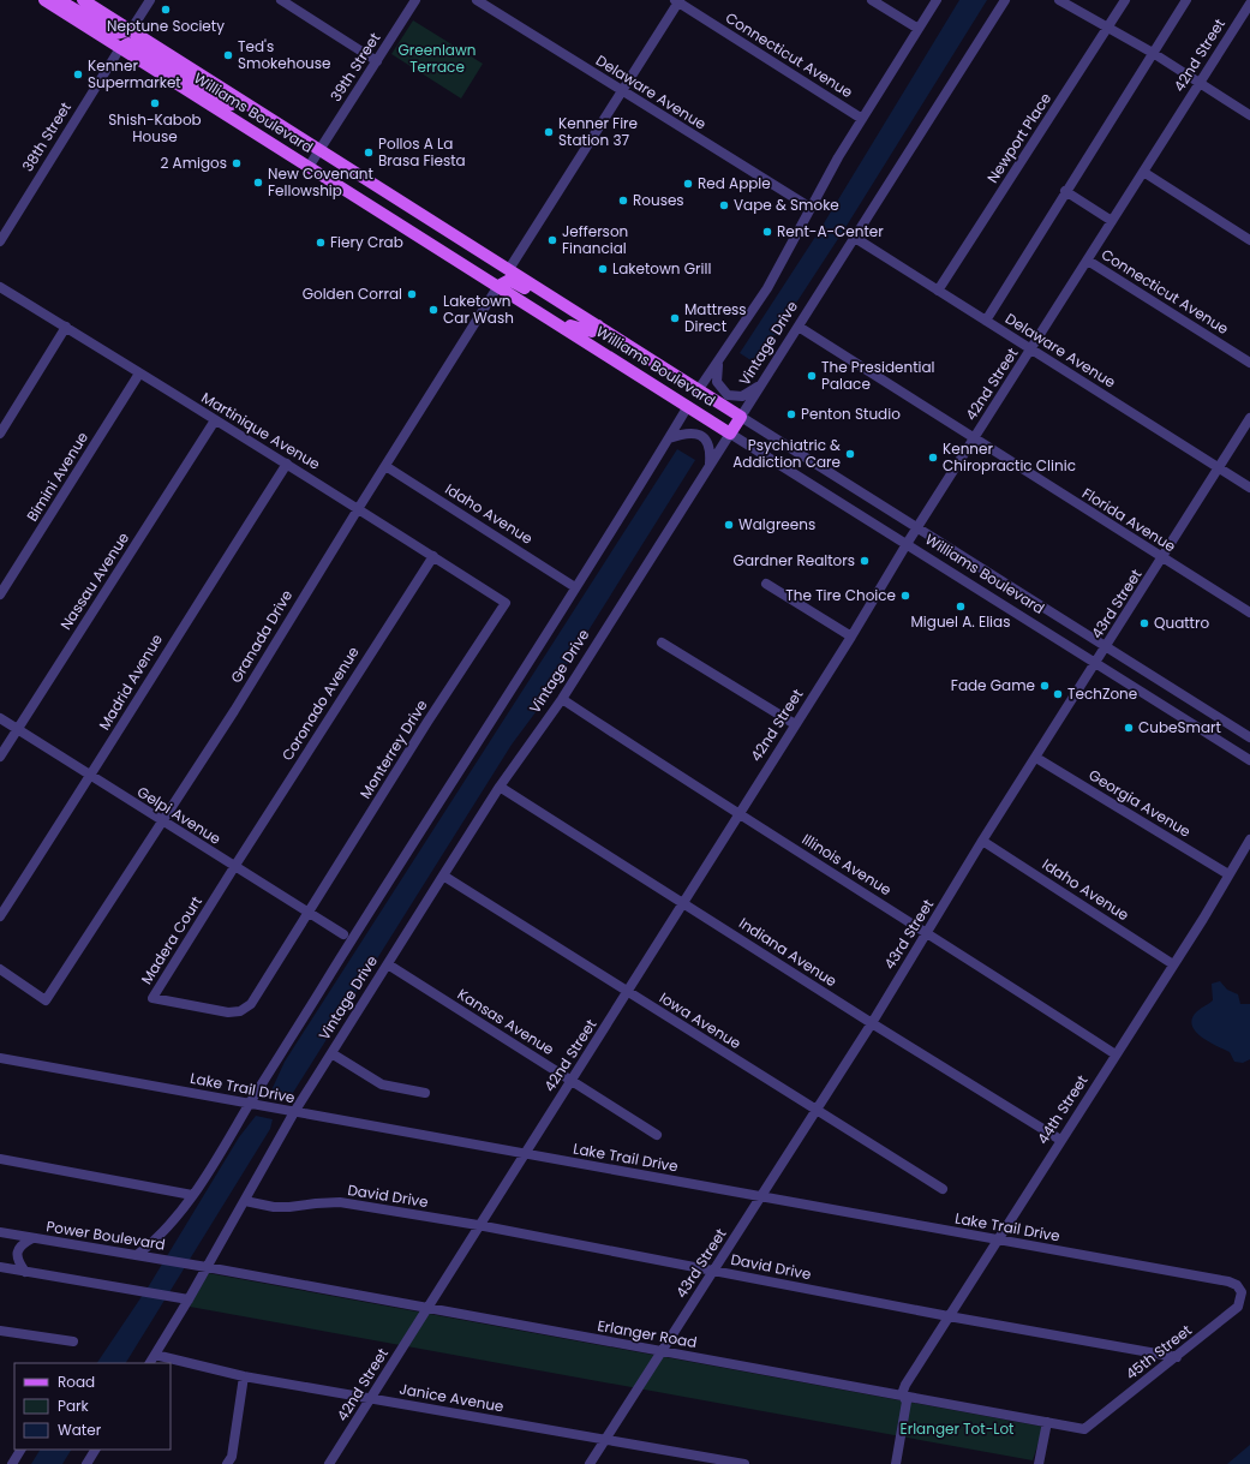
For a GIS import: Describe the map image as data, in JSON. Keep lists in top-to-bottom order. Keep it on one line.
{"streets":{"main road":["Williams Boulevard","Vintage Drive"],"street":["Connecticut Avenue","42nd Street","39th Street","Delaware Avenue","38th Street","Newport Place","Martinique Avenue","Bimini Avenue","Idaho Avenue","Florida Avenue","Nassau Avenue","43rd Street","Granada Drive","Madrid Avenue","Coronado Avenue","Monterrey Drive","Georgia Avenue","Gelpi Avenue","Illinois Avenue","Madera Court","Indiana Avenue","Iowa Avenue","Kansas Avenue","Lake Trail Drive","44th Street","David Drive","Power Boulevard","Erlanger Road","45th Street","Janice Avenue"]},"crossings":[["Connecticut Avenue","42nd Street"],["Connecticut Avenue","Vintage Drive"],["42nd Street","Delaware Avenue"],["42nd Street","Williams Boulevard"],["42nd Street","Florida Avenue"],["42nd Street","Illinois Avenue"],["42nd Street","Indiana Avenue"],["42nd Street","Iowa Avenue"],["42nd Street","Kansas Avenue"],["42nd Street","Lake Trail Drive"],["42nd Street","David Drive"],["42nd Street","Erlanger Road"],["42nd Street","Janice Avenue"],["39th Street","Williams Boulevard"],["Delaware Avenue","Newport Place"],["Delaware Avenue","Vintage Drive"],["Delaware Avenue","43rd Street"],["Williams Boulevard","38th Street"],["Williams Boulevard","Vintage Drive"],["Williams Boulevard","43rd Street"],["Williams Boulevard","Granada Drive"],["Vintage Drive","Idaho Avenue"],["Vintage Drive","Florida Avenue"],["Vintage Drive","Illinois Avenue"],["Vintage Drive","Indiana Avenue"],["Vintage Drive","Iowa Avenue"],["Vintage Drive","Kansas Avenue"],["Vintage Drive","Lake Trail Drive"],["Vintage Drive","David Drive"],["Vintage Drive","Power Boulevard"],["Vintage Drive","Erlanger Road"],["Vintage Drive","Janice Avenue"],["Martinique Avenue","Bimini Avenue"],["Martinique Avenue","Nassau Avenue"],["Martinique Avenue","Granada Drive"],["Martinique Avenue","Madrid Avenue"],["Martinique Avenue","Coronado Avenue"],["Martinique Avenue","Monterrey Drive"],["Idaho Avenue","43rd Street"],["Idaho Avenue","Granada Drive"],["Idaho Avenue","44th Street"],["Florida Avenue","43rd Street"],["Nassau Avenue","Gelpi Avenue"],["43rd Street","Georgia Avenue"],["43rd Street","Illinois Avenue"],["43rd Street","Indiana Avenue"],["43rd Street","Iowa Avenue"],["43rd Street","Lake Trail Drive"],["43rd Street","David Drive"],["43rd Street","Erlanger Road"],["43rd Street","Janice Avenue"],["Granada Drive","Gelpi Avenue"],["Madrid Avenue","Gelpi Avenue"],["Coronado Avenue","Gelpi Avenue"],["Coronado Avenue","Madera Court"],["Monterrey Drive","Gelpi Avenue"],["Monterrey Drive","Madera Court"],["Georgia Avenue","44th Street"],["Gelpi Avenue","Madera Court"],["Illinois Avenue","44th Street"],["Indiana Avenue","44th Street"],["Lake Trail Drive","44th Street"],["Lake Trail Drive","45th Street"],["44th Street","David Drive"],["44th Street","Erlanger Road"],["David Drive","45th Street"],["Power Boulevard","Erlanger Road"],["Erlanger Road","45th Street"]],"parks":["Greenlawn Terrace","Erlanger Tot-Lot"],"places":["Neptune Society","Ted's Smokehouse","Kenner Supermarket","Shish-Kabob House","Kenner Fire Station 37","Pollos A La Brasa Fiesta","2 Amigos","New Covenant Fellowship","Red Apple","Rouses","Vape & Smoke","Rent-A-Center","Jefferson Financial","Fiery Crab","Laketown Grill","Golden Corral","Laketown Car Wash","Mattress Direct","The Presidential Palace","Penton Studio","Psychiatric & Addiction Care","Kenner Chiropractic Clinic","Walgreens","Gardner Realtors","The Tire Choice","Miguel A. Elias","Quattro","Fade Game","TechZone","CubeSmart"],"legend":["Road","Park","Water"]}
